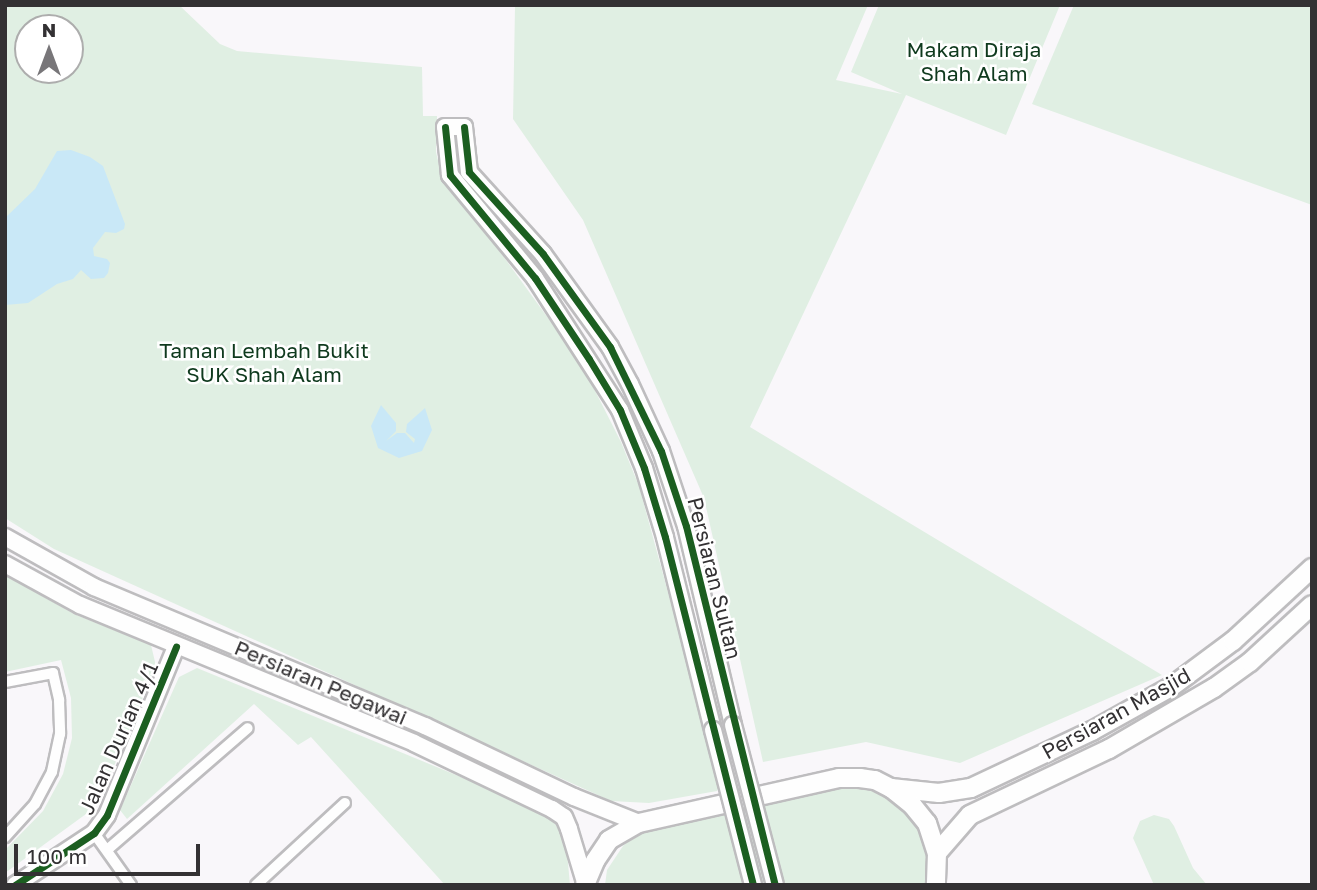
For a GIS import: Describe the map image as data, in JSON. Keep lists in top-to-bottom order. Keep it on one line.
{"streets":{"main road":["Persiaran Masjid"],"street":["Persiaran Sultan","Persiaran Pegawai","Jalan Durian 4/1"]},"crossings":[["Persiaran Pegawai","Persiaran Masjid"],["Persiaran Pegawai","Jalan Durian 4/1"]],"parks":["Makam Diraja Shah Alam","Taman Lembah Bukit SUK Shah Alam"],"scale_bar":"100 m","north":"top"}
